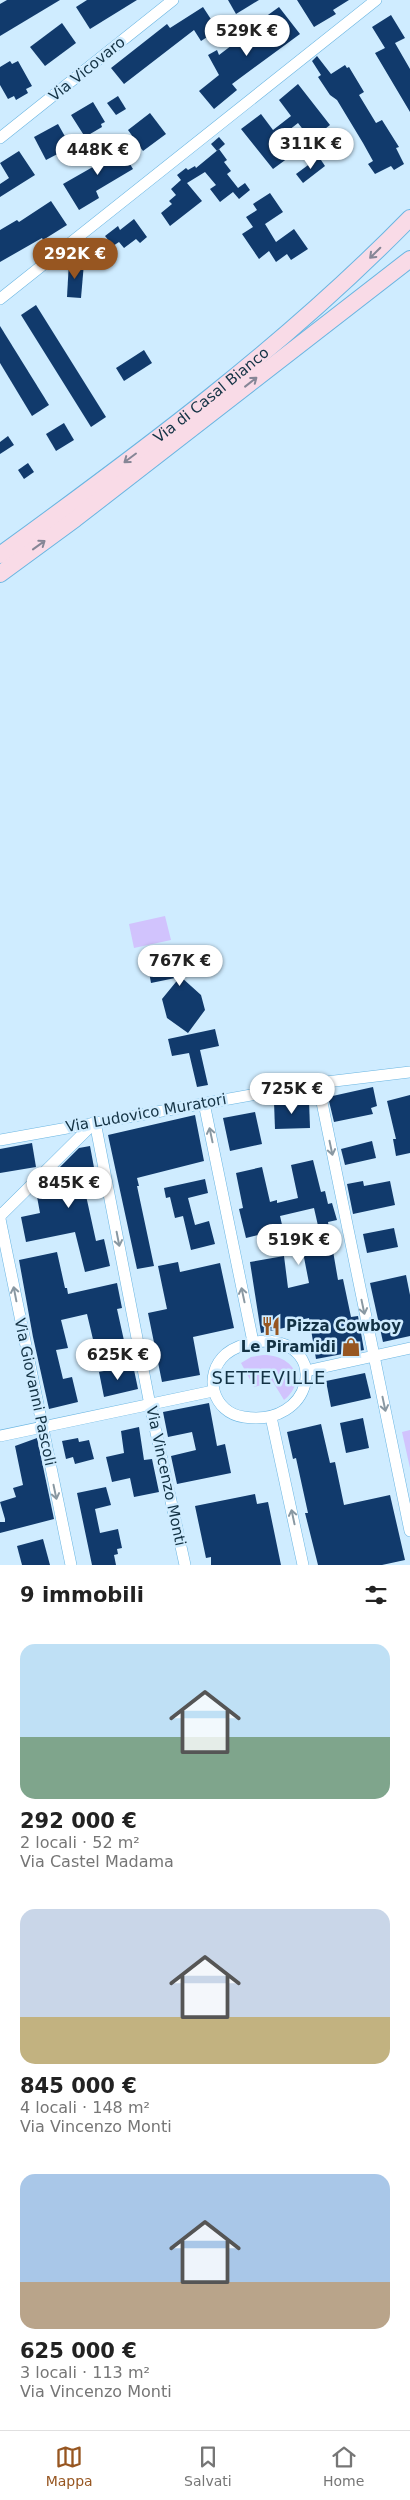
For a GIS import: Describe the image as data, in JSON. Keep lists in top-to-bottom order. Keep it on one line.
{"streets":{"main road":["Via di Casal Bianco"],"street":["Via Vicovaro","Via Ludovico Muratori","Via Giovanni Pascoli","Via Vincenzo Monti"]},"crossings":[["Via Ludovico Muratori","Via Giovanni Pascoli"],["Via Ludovico Muratori","Via Vincenzo Monti"],["Via Giovanni Pascoli","Via Vincenzo Monti"]],"one_way":["Via Vincenzo Monti"],"districts":["SETTEVILLE"],"places":{"restaurant":["Pizza Cowboy"],"shop":["Le Piramidi"]},"page":{"price":["529K €","311K €","448K €","292K €","767K €","725K €","845K €","519K €","625K €"],"heading":"9 immobili","list":[{"name":"292 000 €","note":"2 locali · 52 m² · Via Castel Madama"},{"name":"845 000 €","note":"4 locali · 148 m² · Via Vincenzo Monti"},{"name":"625 000 €","note":"3 locali · 113 m² · Via Vincenzo Monti"}],"tabs":["Mappa","Salvati","Home"]}}
